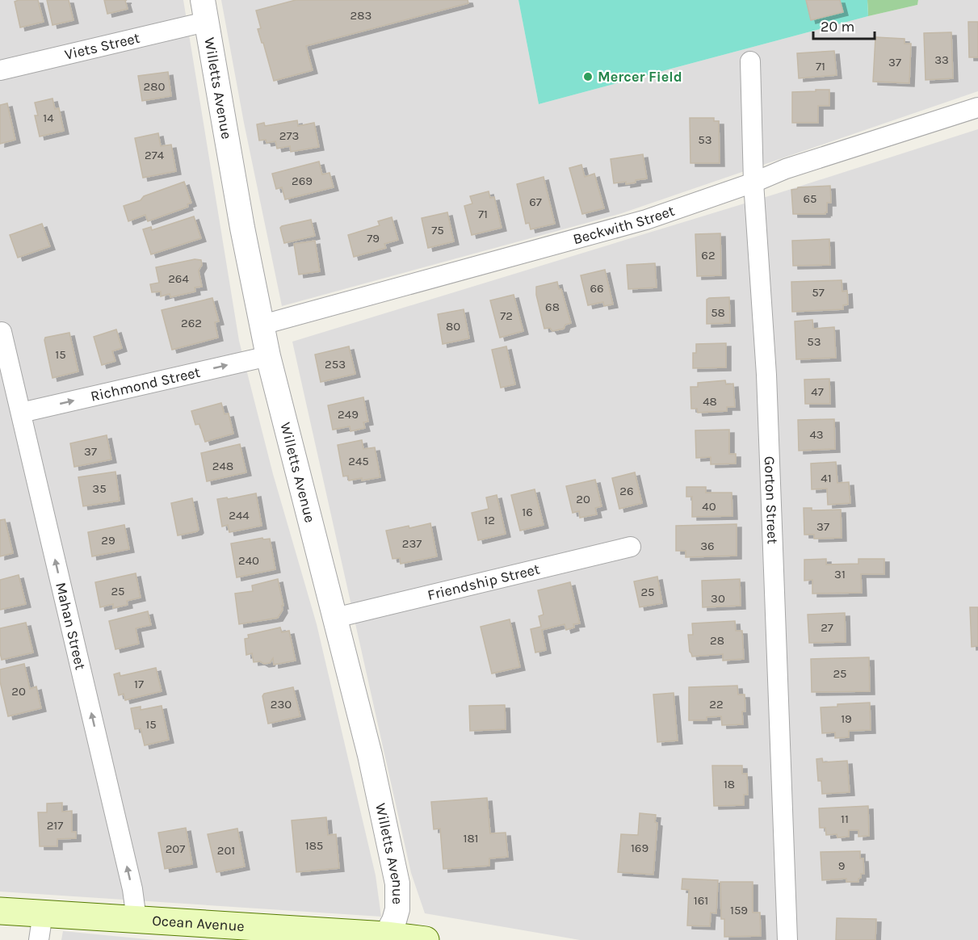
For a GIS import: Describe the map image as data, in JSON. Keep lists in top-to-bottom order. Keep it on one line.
{"streets":{"main road":["Ocean Avenue"],"street":["Viets Street","Willetts Avenue","Beckwith Street","Richmond Street","Gorton Street","Friendship Street","Mahan Street"]},"crossings":[["Viets Street","Willetts Avenue"],["Willetts Avenue","Beckwith Street"],["Willetts Avenue","Richmond Street"],["Willetts Avenue","Friendship Street"],["Willetts Avenue","Ocean Avenue"],["Beckwith Street","Gorton Street"],["Richmond Street","Mahan Street"],["Mahan Street","Ocean Avenue"]],"one_way":["Richmond Street","Mahan Street"],"places":["Mercer Field"],"house_numbers":["283","33","37","71","280","14","273","53","274","269","65","67","71","75","79","62","264","66","57","68","58","72","262","80","53","15","253","47","48","249","43","37","245","248","41","35","26","20","40","16","244","12","37","29","237","36","240","31","25","25","30","27","28","25","17","20","230","22","19","15","18","11","217","181","185","169","207","201","9","161","159"],"scale_bar":"20 m"}
